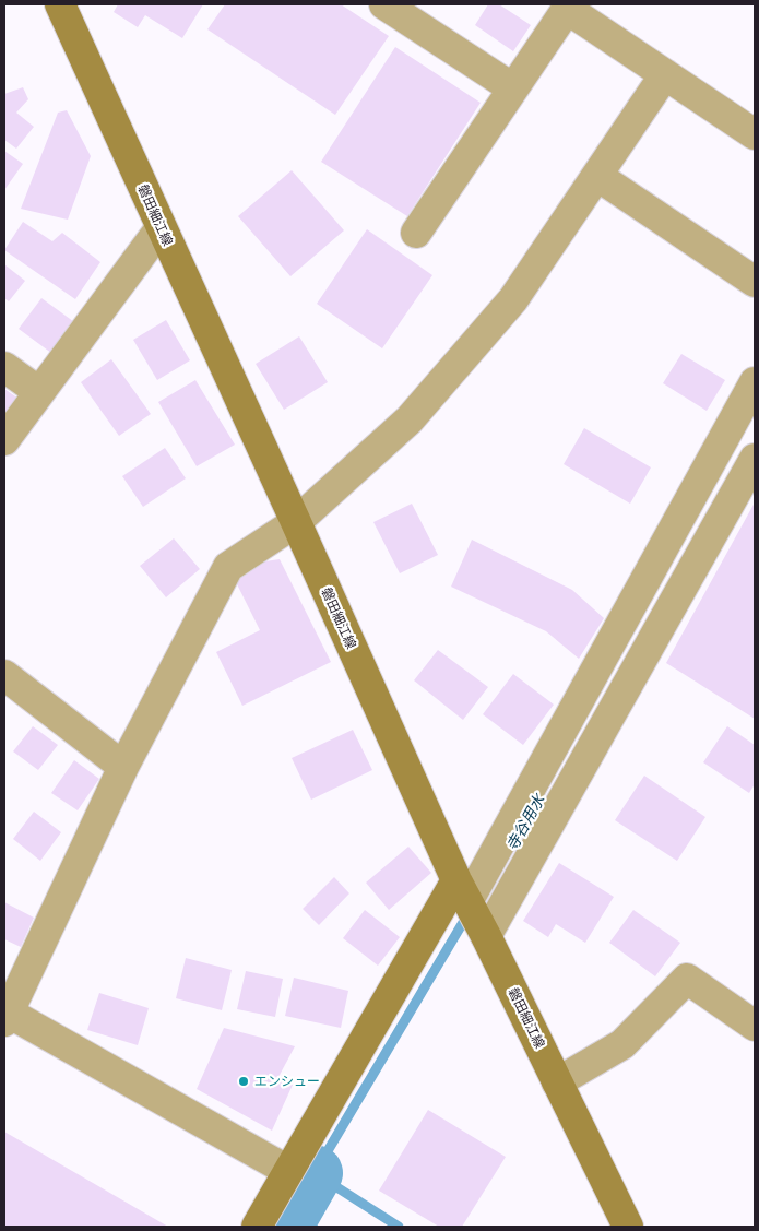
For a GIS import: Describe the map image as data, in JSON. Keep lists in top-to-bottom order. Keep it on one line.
{"streets":{"main road":["磐田細江線"]},"water":["寺谷用水"],"places":["エンシュー"]}
